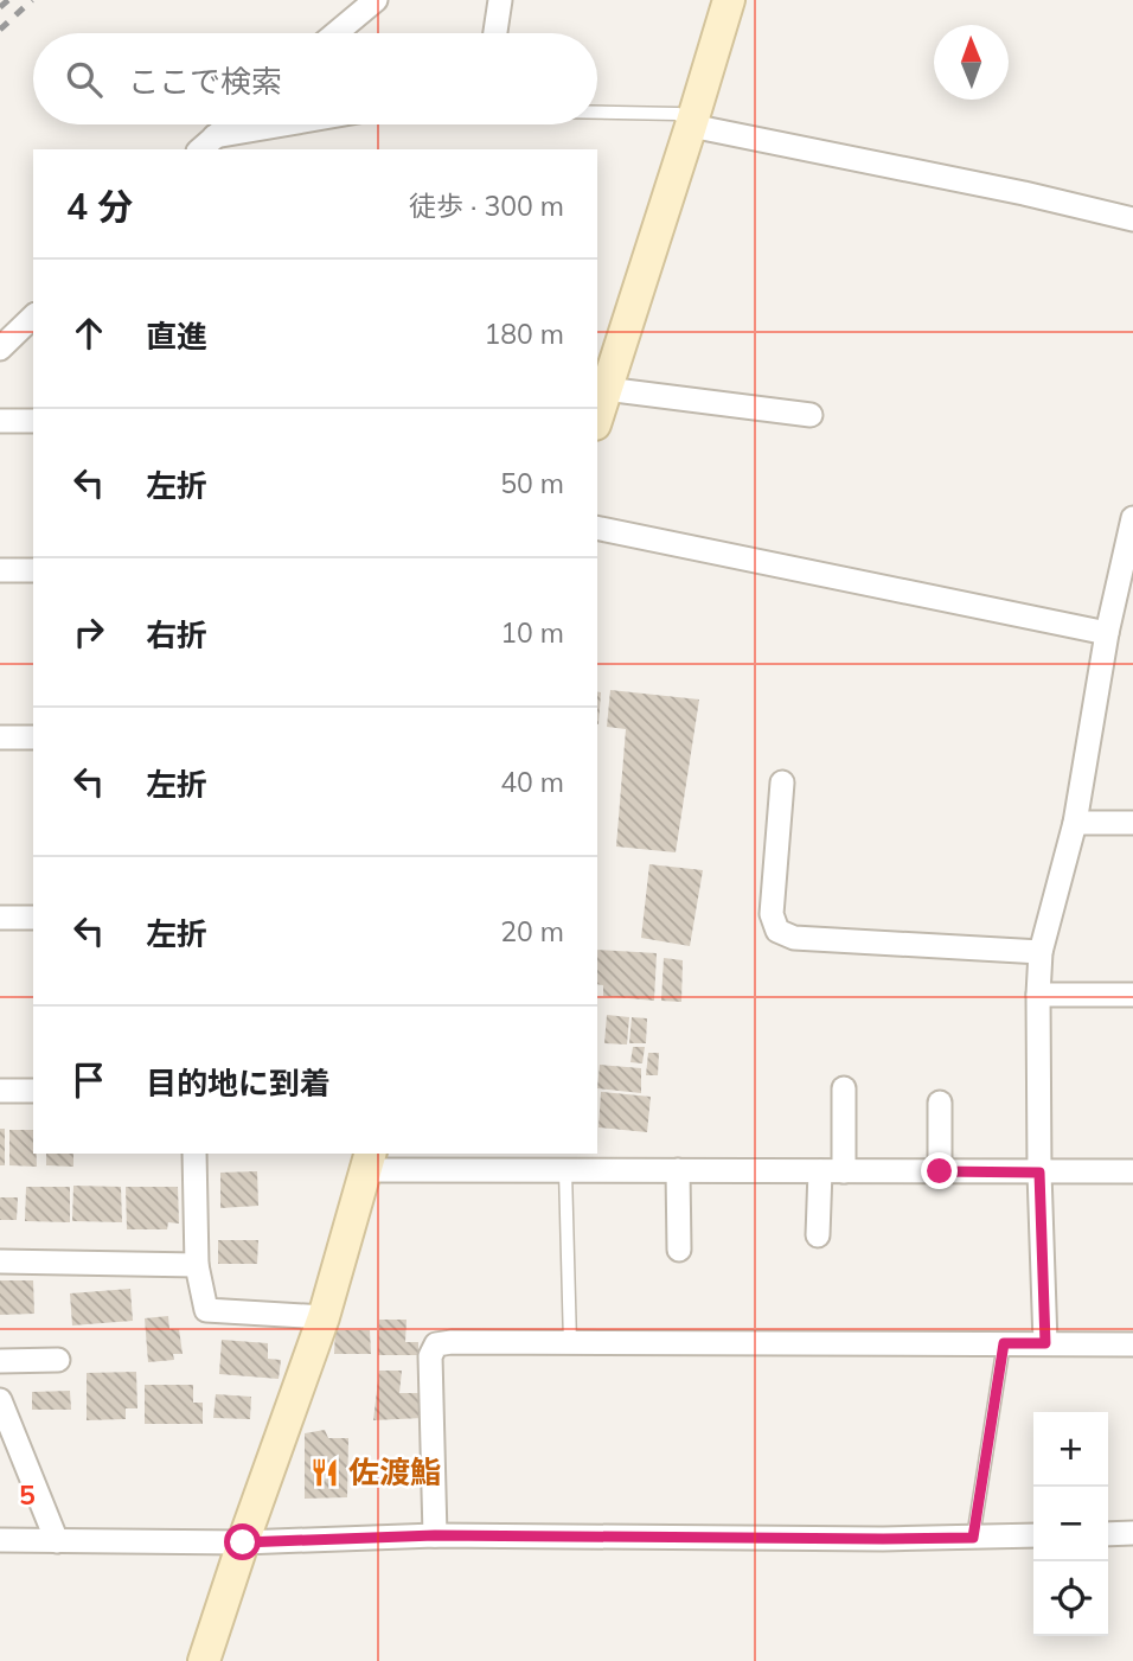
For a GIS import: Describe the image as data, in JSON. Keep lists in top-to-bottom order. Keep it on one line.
{"places":{"restaurant":["佐渡鮨"]},"north":"top","page":{"search":"ここで検索","heading":["4 分","徒歩 · 300 m"],"list":[["直進","180 m"],["左折","50 m"],["右折","10 m"],["左折","40 m"],["左折","20 m"],"目的地に到着"],"map_buttons":["+","−"]},"grid":{"rows":["5"]}}
